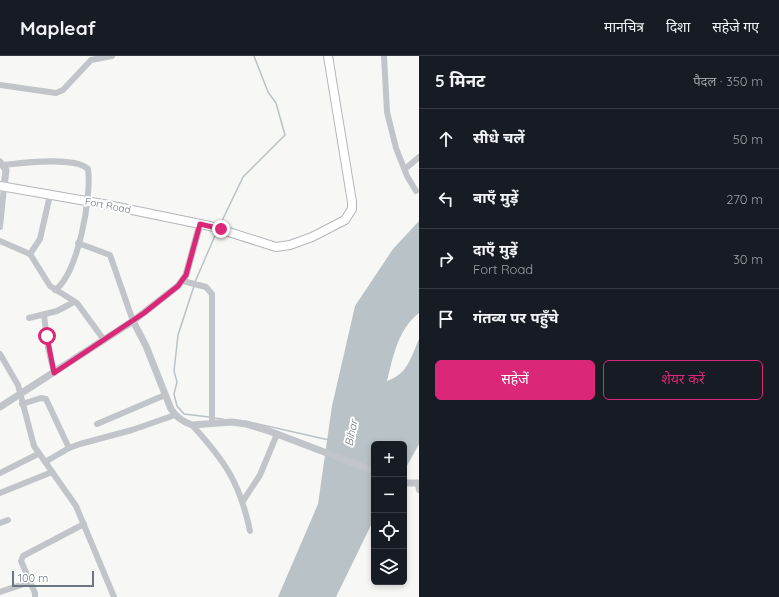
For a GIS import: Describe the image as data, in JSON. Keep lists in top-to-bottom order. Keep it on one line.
{"streets":{"main road":["Fort Road"]},"water":["Bihar"],"scale_bar":"100 m","page":{"header":"Mapleaf","nav":["मानचित्र","दिशा","सहेजे गए"],"heading":["5 मिनट","पैदल · 350 m"],"list":[["सीधे चलें","50 m"],["बाएँ मुड़ें","270 m"],["दाएँ मुड़ें","Fort Road","30 m"],"गंतव्य पर पहुँचे"],"buttons":["सहेजें","शेयर करें"],"map_buttons":["+","−"],"scale":"100 m"}}
